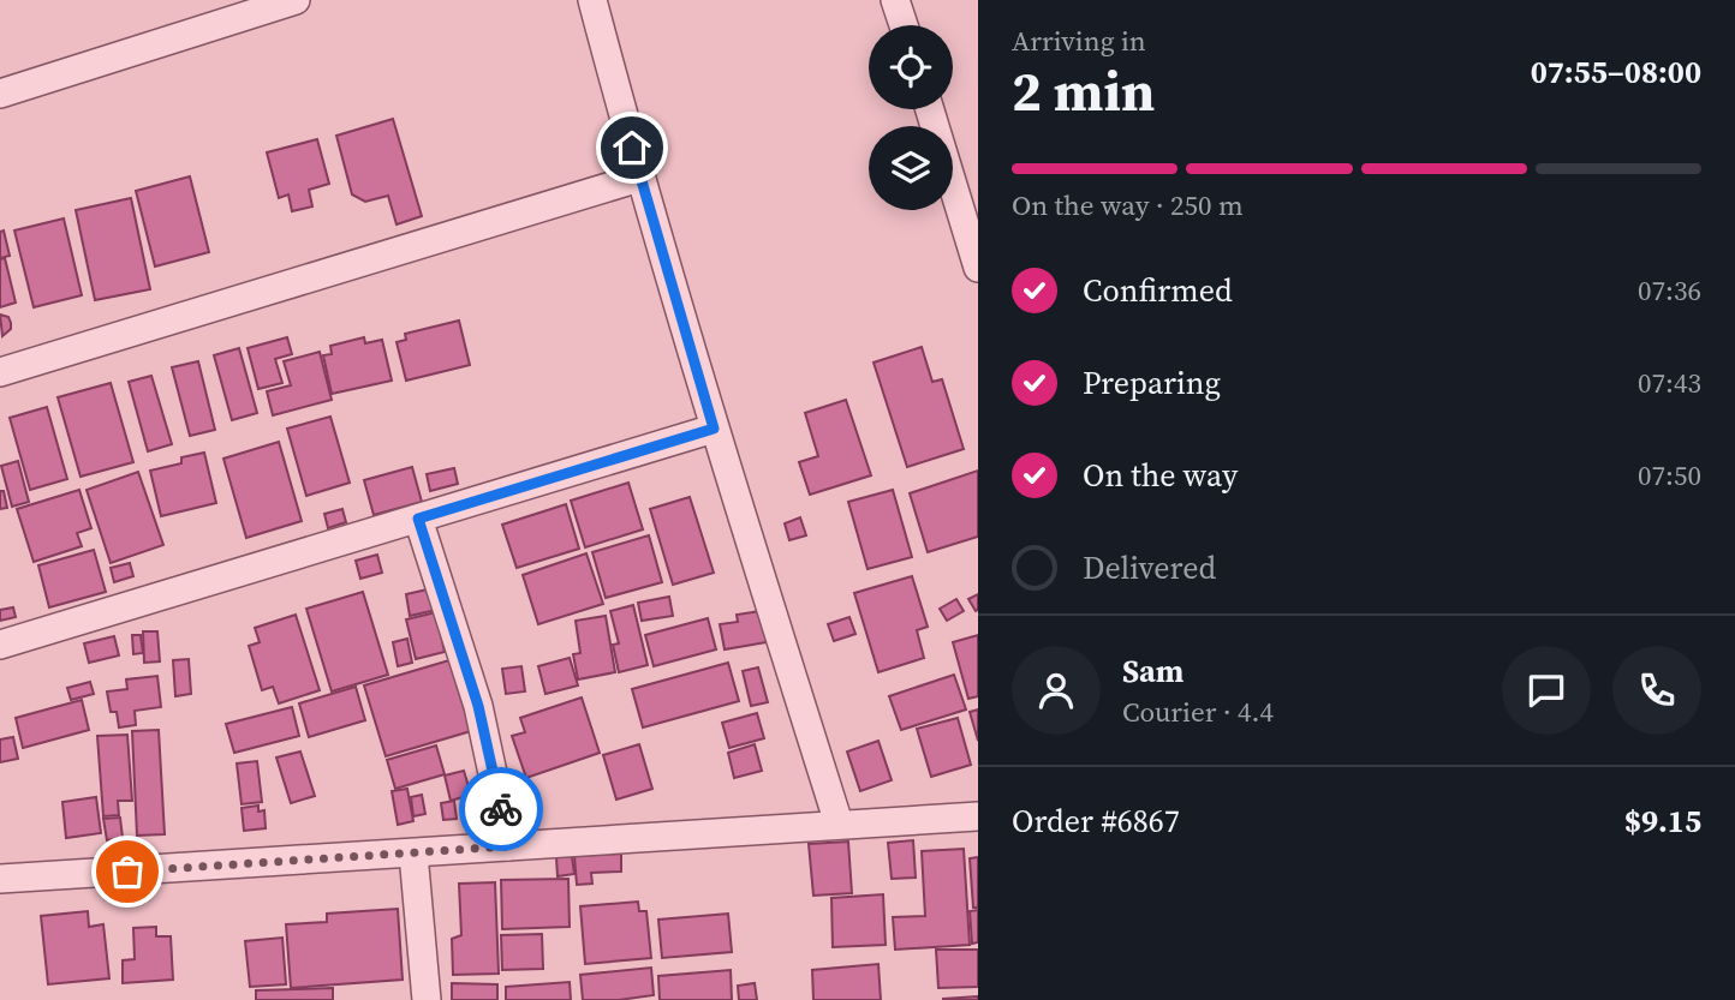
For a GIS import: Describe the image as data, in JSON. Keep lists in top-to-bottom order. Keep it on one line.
{"page":{"heading":["2 min","Arriving in","07:55–08:00"],"panel":["Sam","Courier · 4.4","Order #6867","$9.15"],"bar":"On the way · 250 m","list":[["Confirmed","07:36"],["Preparing","07:43"],["On the way","07:50"],"Delivered"]}}
